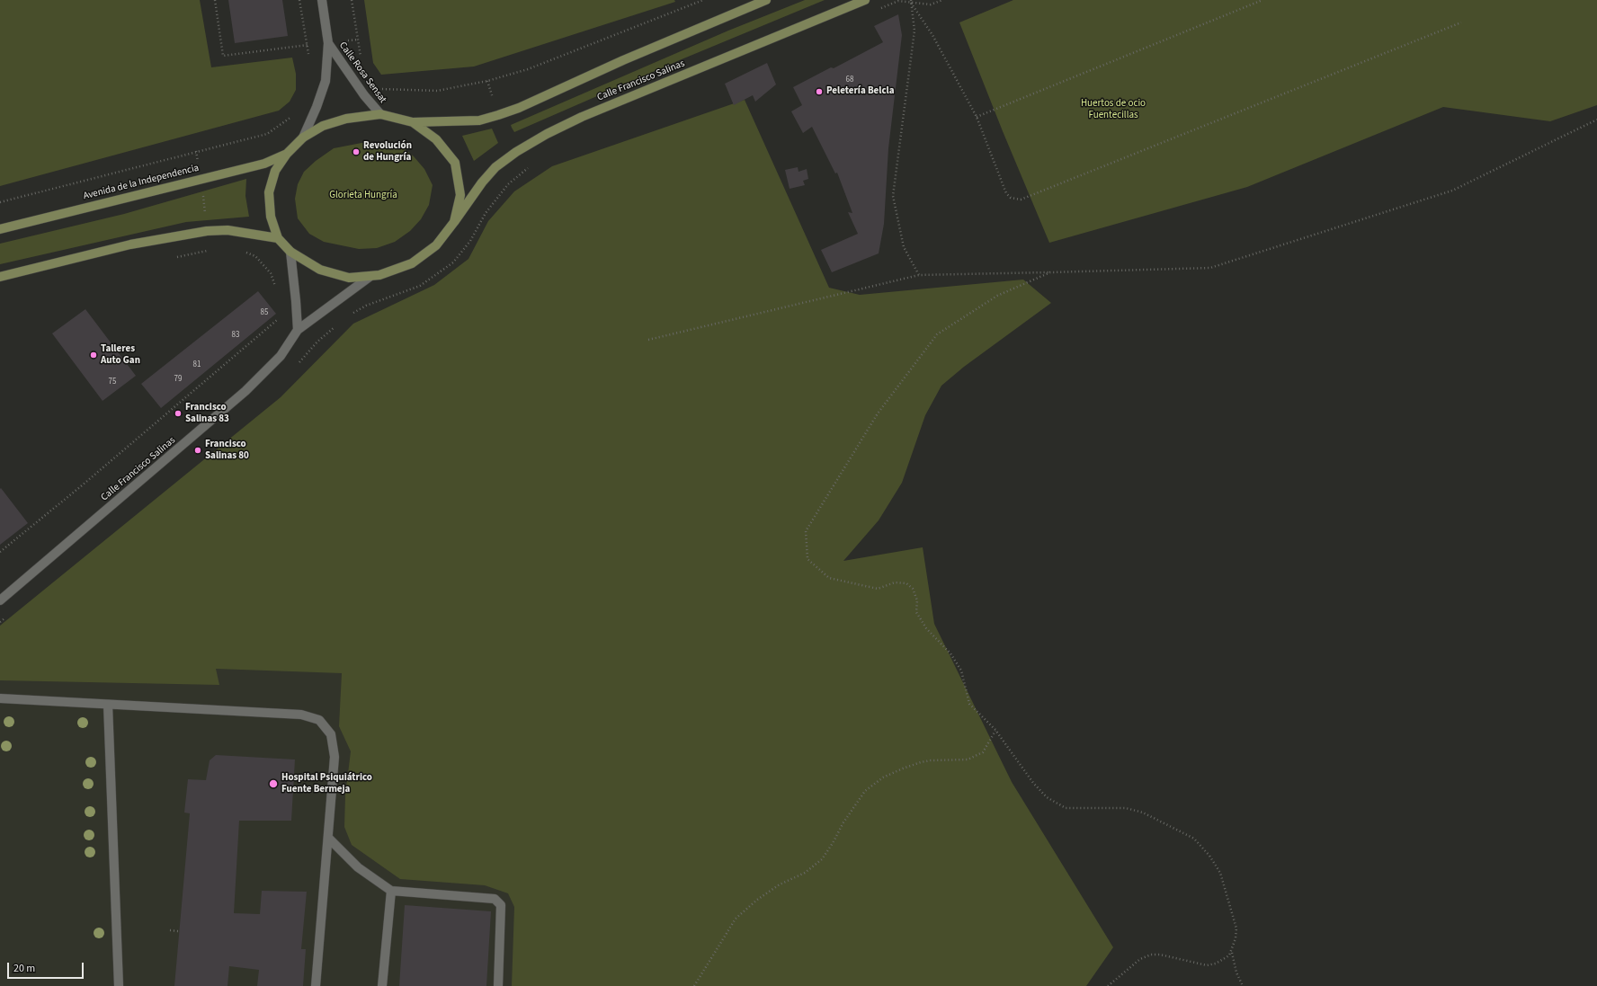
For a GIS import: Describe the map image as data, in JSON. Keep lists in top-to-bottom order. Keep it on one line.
{"streets":{"main road":["Calle Francisco Salinas","Avenida de la Independencia"],"street":["Calle Rosa Sensat"]},"parks":["Huertos de ocio Fuentecillas","Glorieta Hungría"],"places":["Peletería Belcla","Revolución de Hungría","Talleres Auto Gan","Francisco Salinas 83","Francisco Salinas 80","Hospital Psiquiátrico Fuente Bermeja"],"house_numbers":["68","85","83","81","79","75"],"scale_bar":"20 m"}
